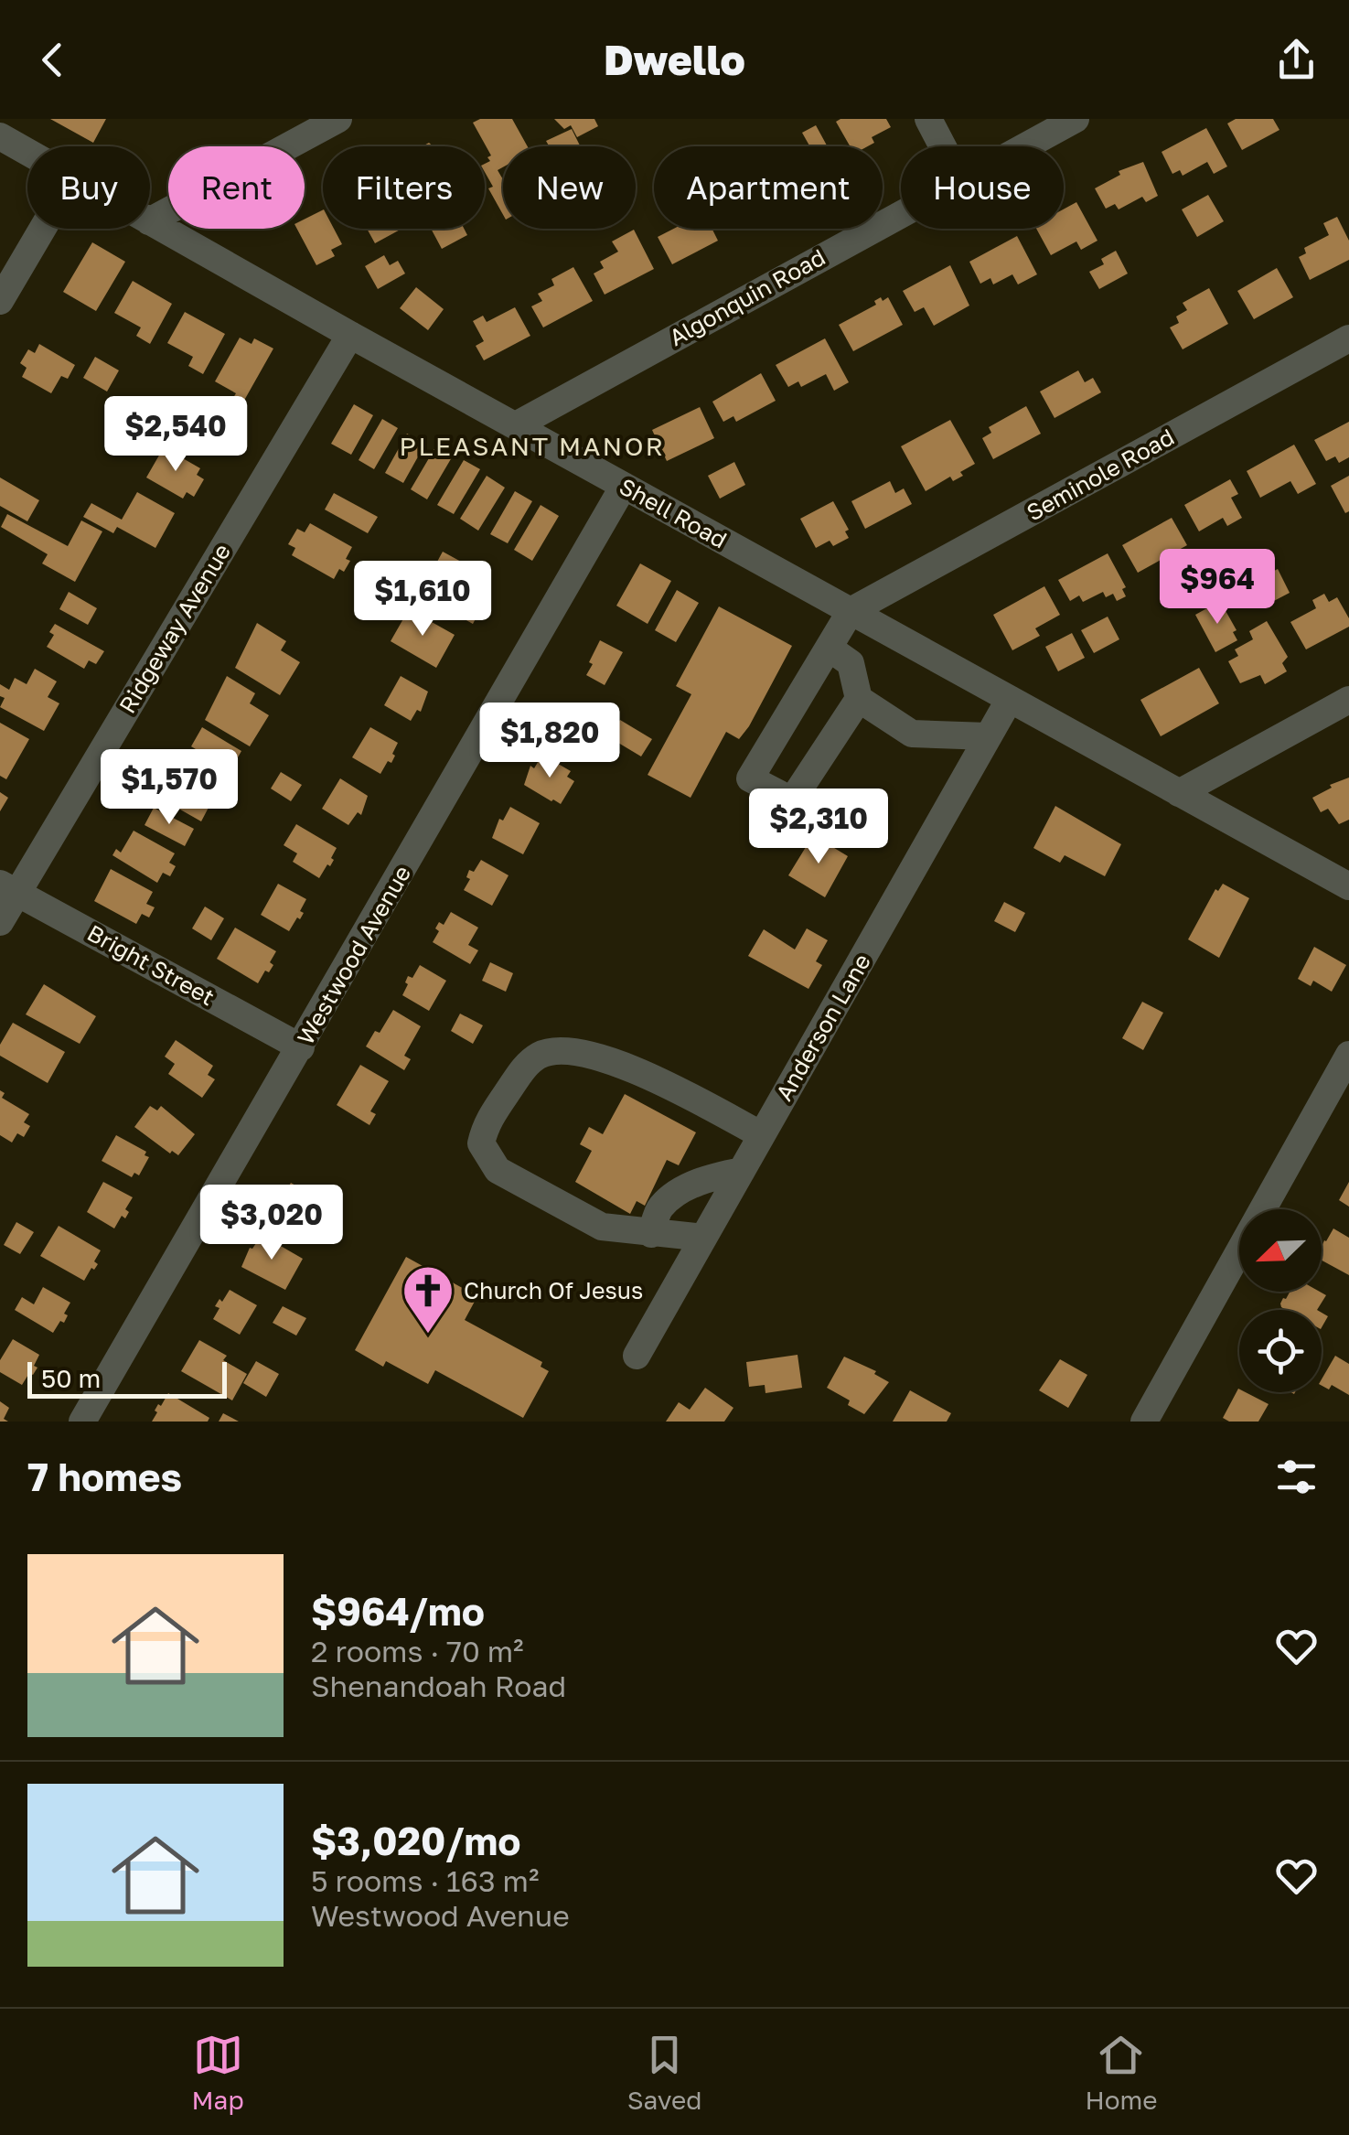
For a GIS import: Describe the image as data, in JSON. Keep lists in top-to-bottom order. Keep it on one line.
{"streets":{"street":["Algonquin Road","Seminole Road","Shell Road","Ridgeway Avenue","Westwood Avenue","Bright Street","Anderson Lane"]},"crossings":[["Algonquin Road","Shell Road"],["Seminole Road","Shell Road"],["Shell Road","Ridgeway Avenue"],["Shell Road","Westwood Avenue"],["Shell Road","Anderson Lane"],["Ridgeway Avenue","Bright Street"],["Westwood Avenue","Bright Street"]],"districts":["PLEASANT MANOR"],"places":{"church":["Church Of Jesus"]},"scale_bar":"50 m","north":"bottom left","page":{"header":"Dwello","chip":["Buy","Rent","Filters","New","Apartment","House"],"price":["$2,540","$964","$1,610","$1,820","$1,570","$2,310","$3,020"],"scale":"50 m","heading":"7 homes","list":[{"name":"$964/mo","note":"2 rooms · 70 m² · Shenandoah Road"},{"name":"$3,020/mo","note":"5 rooms · 163 m² · Westwood Avenue"}],"tabs":["Map","Saved","Home"]}}
